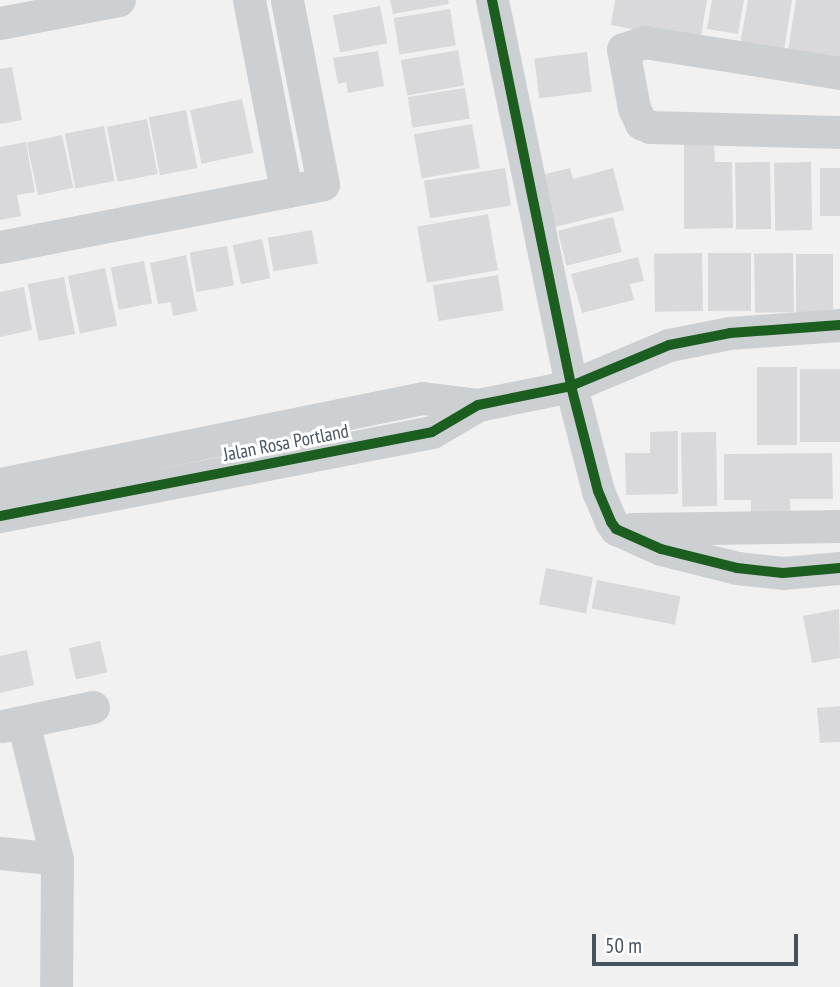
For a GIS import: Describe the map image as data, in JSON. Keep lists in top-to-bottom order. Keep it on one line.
{"streets":{"street":["Jalan Rosa Portland"]},"scale_bar":"50 m"}
